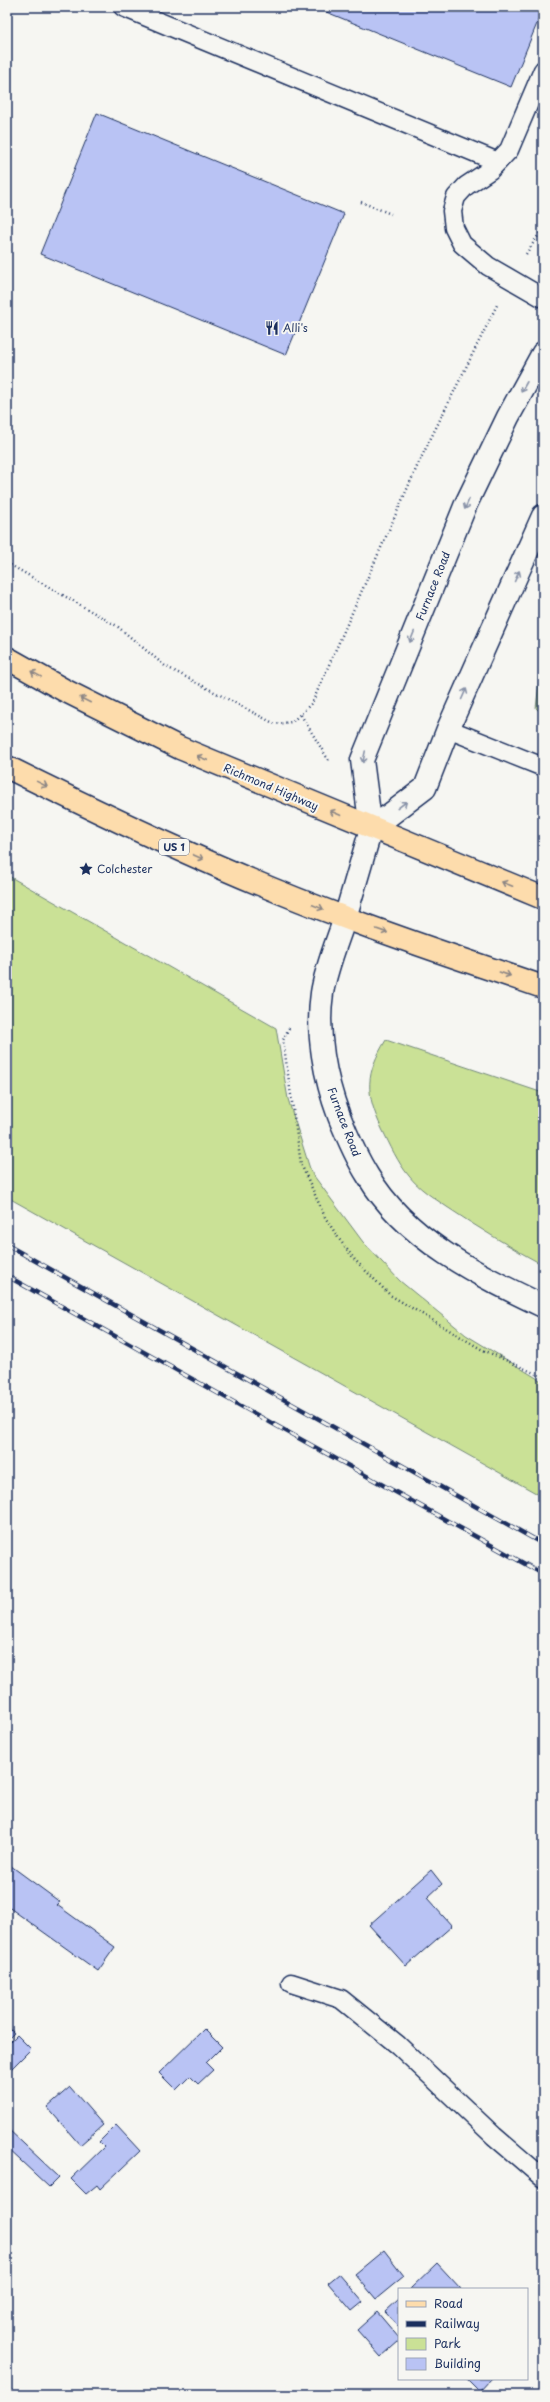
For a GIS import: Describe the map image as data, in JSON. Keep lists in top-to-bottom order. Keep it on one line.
{"streets":{"main road":["Furnace Road","Richmond Highway","US 1"]},"crossings":[["Furnace Road","Richmond Highway"],["Furnace Road","US 1"]],"places":{"restaurant":["Alli's"],"place":["Colchester"]},"legend":["Road","Railway","Park","Building"]}
